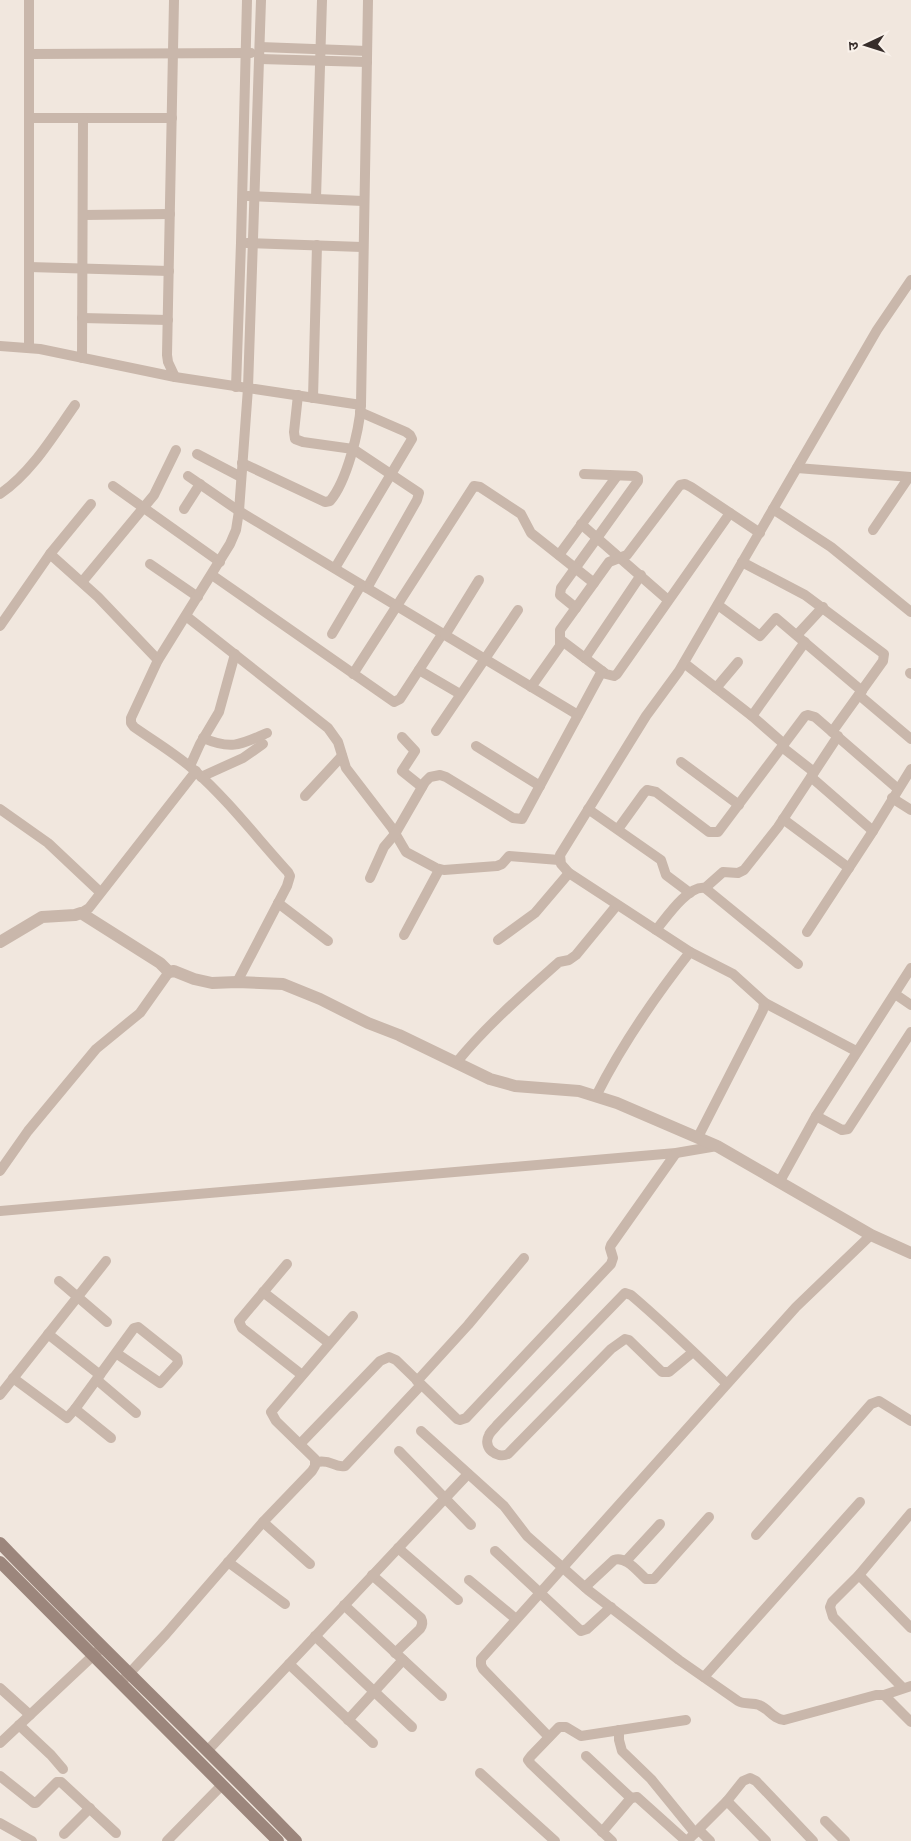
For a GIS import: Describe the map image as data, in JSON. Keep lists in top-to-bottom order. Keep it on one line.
{"north":"left"}
